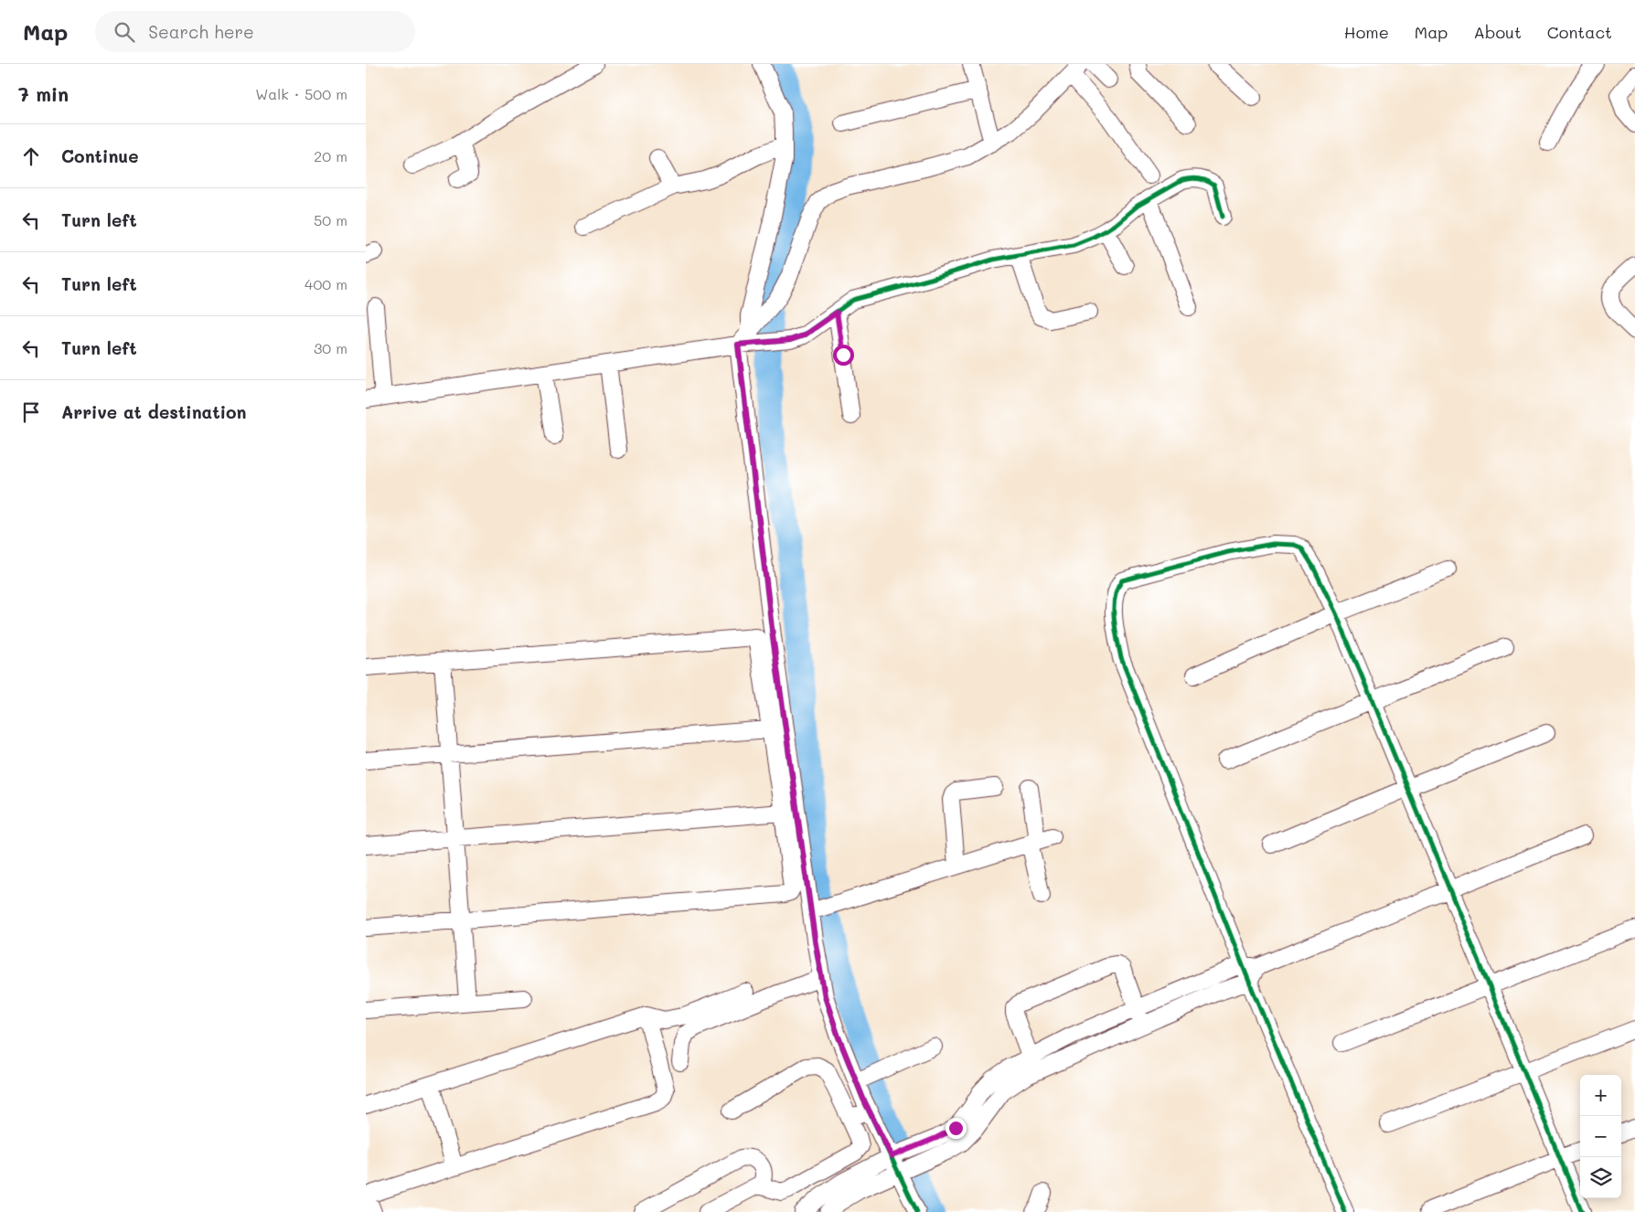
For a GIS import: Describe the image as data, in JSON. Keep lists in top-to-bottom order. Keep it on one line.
{"page":{"header":"Map","search":"Search here","nav":["Home","Map","About","Contact"],"heading":["7 min","Walk · 500 m"],"list":[["Continue","20 m"],["Turn left","50 m"],["Turn left","400 m"],["Turn left","30 m"],"Arrive at destination"],"map_buttons":["+","−"]}}
